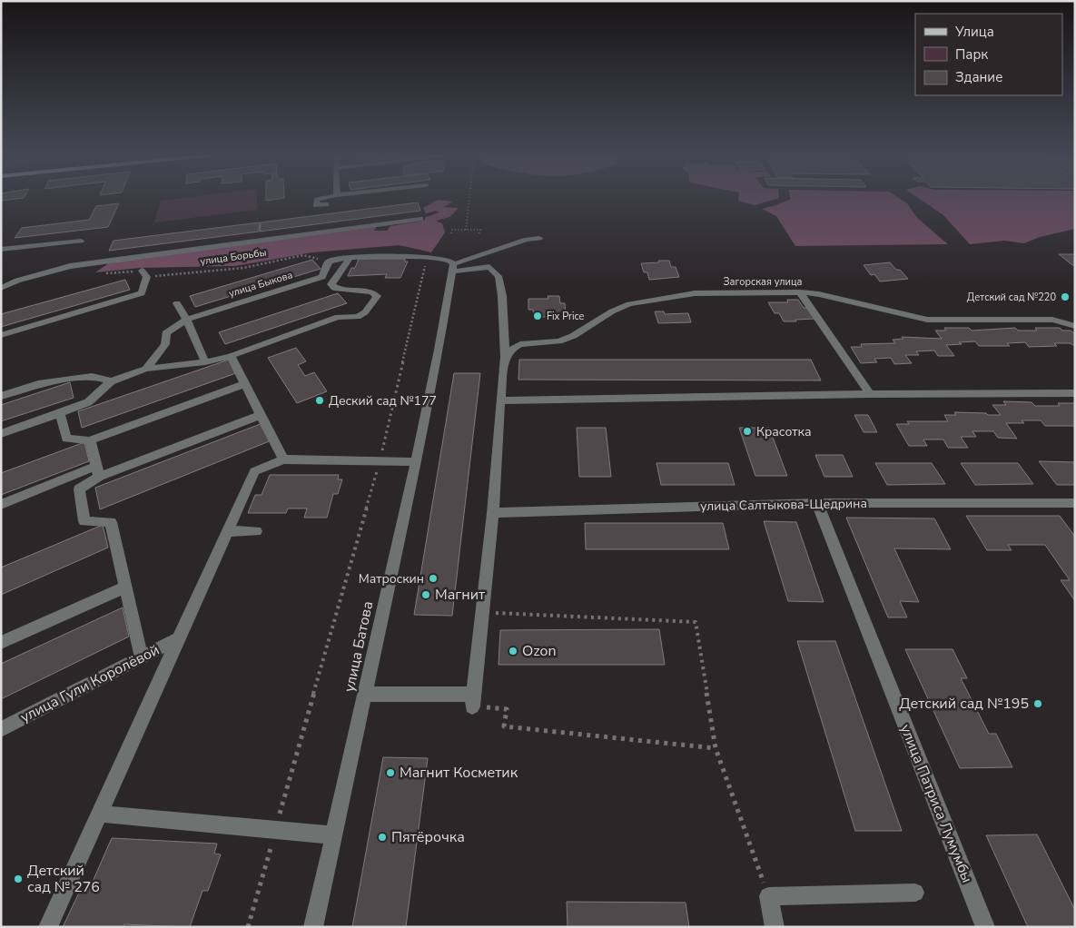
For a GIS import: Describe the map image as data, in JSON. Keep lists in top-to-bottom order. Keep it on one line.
{"streets":{"street":["Загорская улица","улица Быкова","улица Салтыкова-Щедрина","улица Батова","улица Гули Королёвой","улица Патриса Лумумбы"],"path":["улица Борьбы"]},"crossings":[["улица Борьбы","улица Быкова"],["улица Салтыкова-Щедрина","улица Патриса Лумумбы"]],"places":["Детский сад №220","Fix Price","Деский сад №177","Красотка","Матроскин","Магнит","Ozon","Детский сад №195","Магнит Косметик","Пятёрочка","Детский сад № 276"],"legend":["Улица","Парк","Здание"]}
